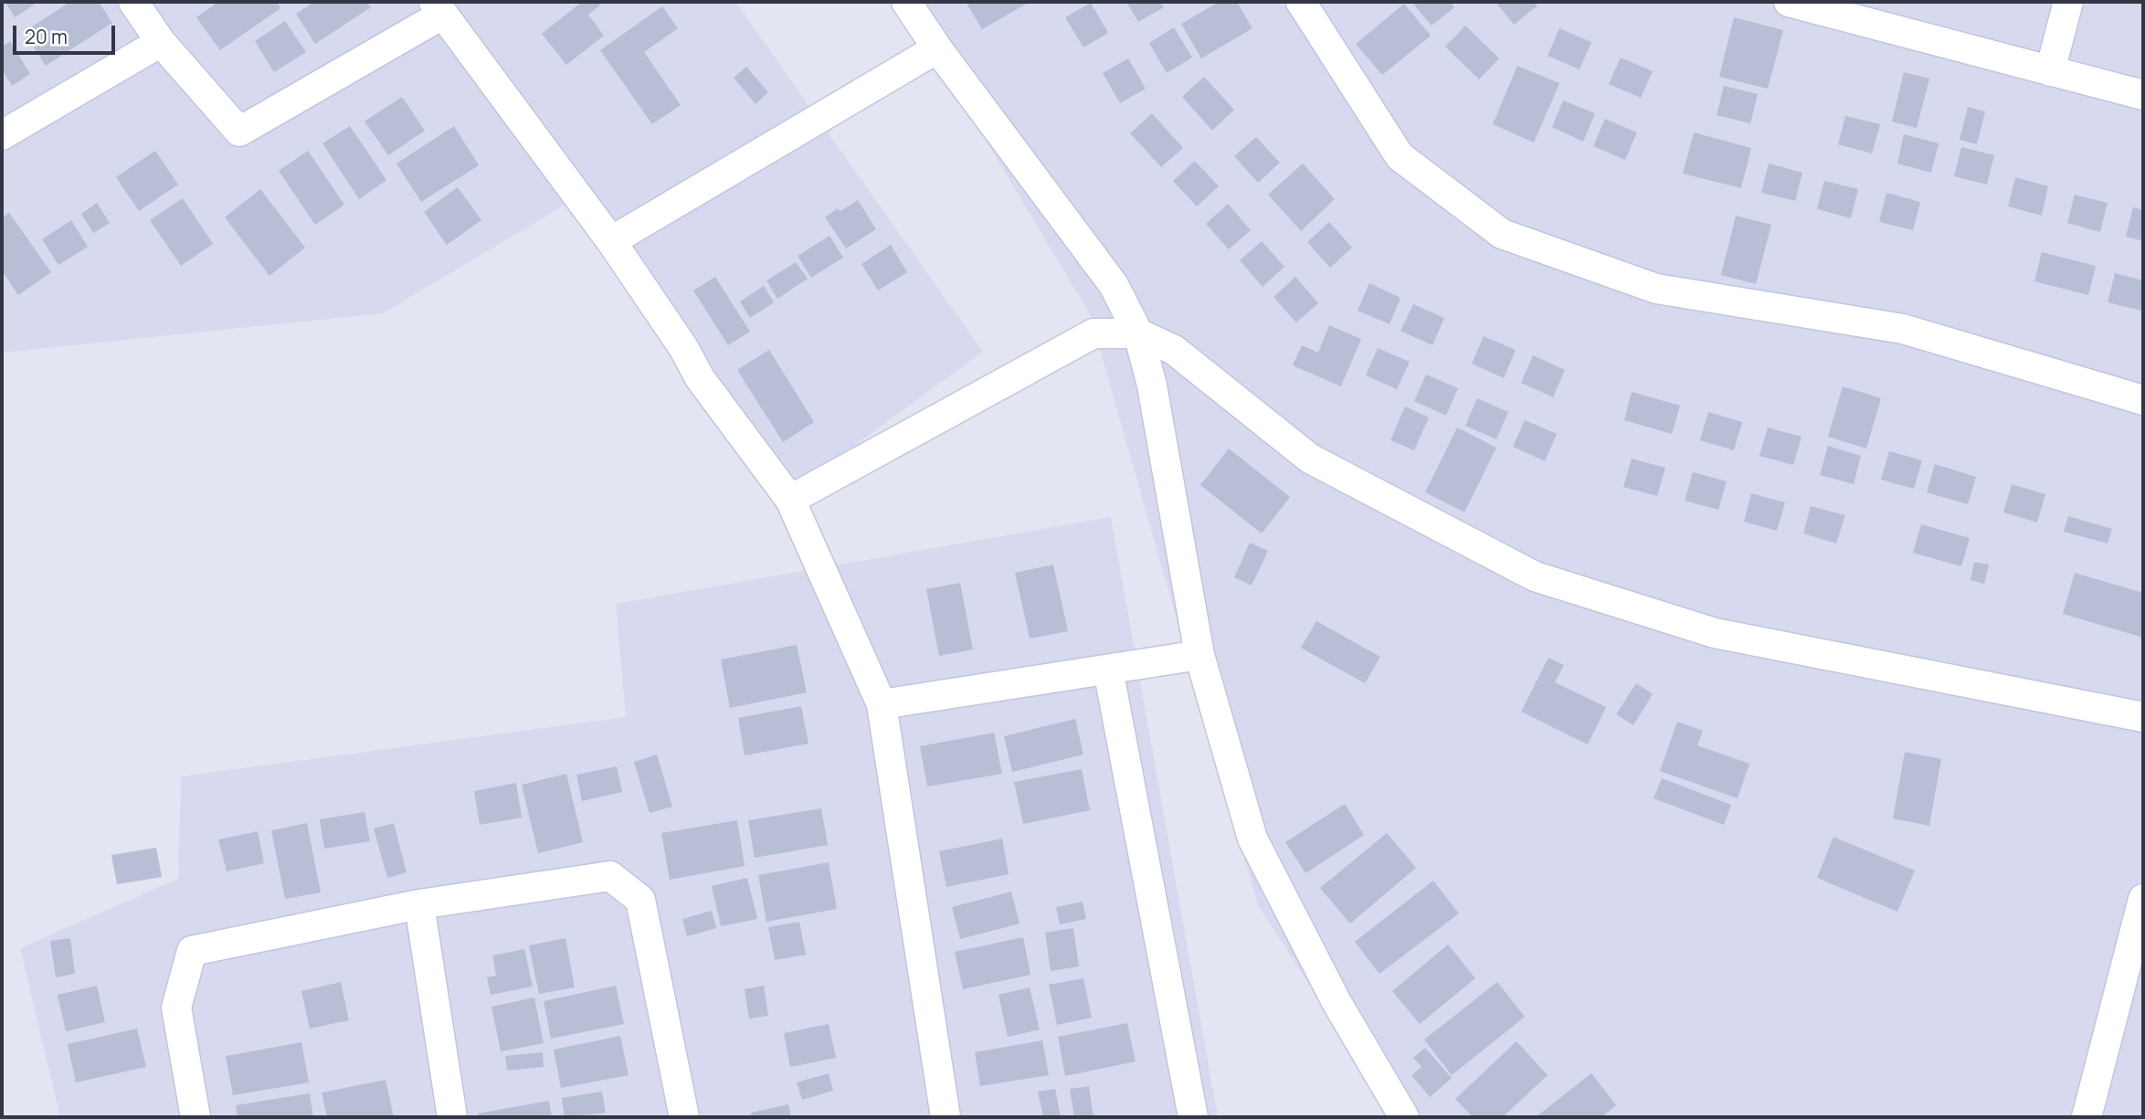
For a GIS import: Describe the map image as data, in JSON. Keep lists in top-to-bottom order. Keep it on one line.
{"scale_bar":"20 m"}
